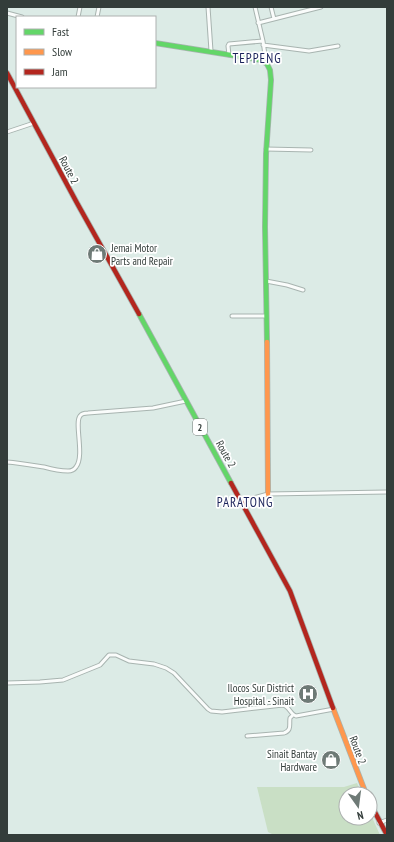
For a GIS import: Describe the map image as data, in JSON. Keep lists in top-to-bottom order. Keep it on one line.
{"streets":{"main road":["Route 2","2"]},"districts":["TEPPENG","PARATONG"],"places":{"shop":["Jemai Motor Parts and Repair","Sinait Bantay Hardware"],"hospital":["Ilocos Sur District Hospital - Sinait"]},"legend":["Fast","Slow","Jam"],"north":"bottom"}
